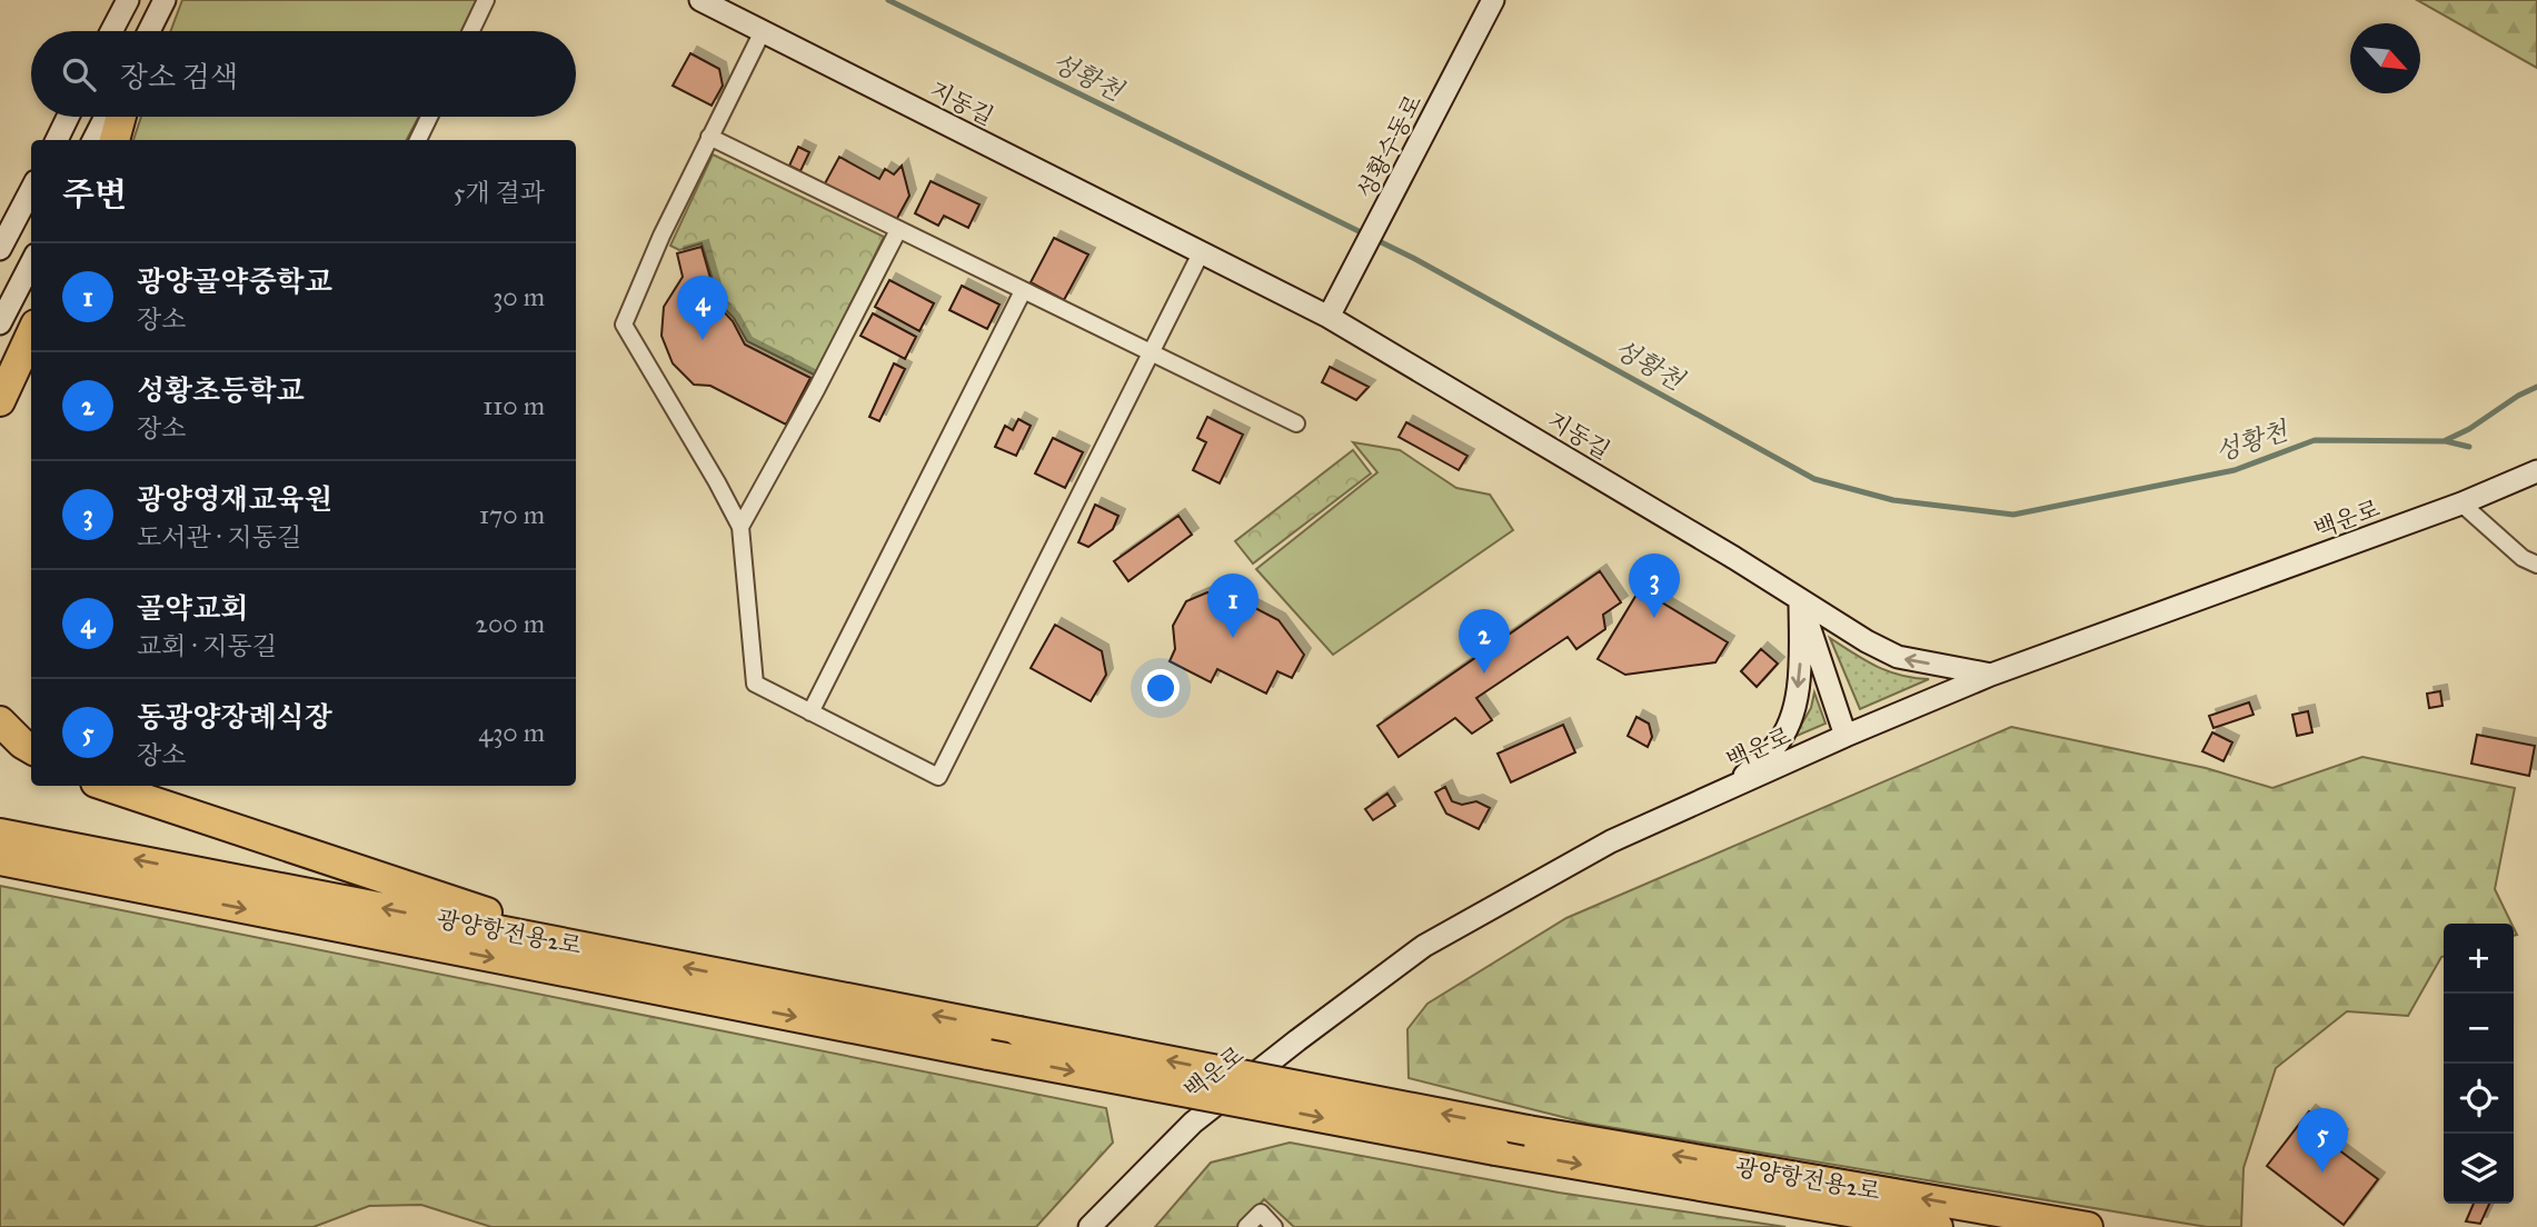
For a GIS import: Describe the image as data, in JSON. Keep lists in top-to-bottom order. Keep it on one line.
{"streets":{"highway":["광양항전용2로"],"street":["지동길","성황수동로","백운로"]},"crossings":[["지동길","성황수동로"],["지동길","백운로"]],"water":["성황천"],"north":"bottom right","page":{"search":"장소 검색","heading":["주변","5개 결과"],"list":[{"mark":"1","name":"광양골약중학교","note":"장소","value":"30 m"},{"mark":"2","name":"성황초등학교","note":"장소","value":"110 m"},{"mark":"3","name":"광양영재교육원","note":"도서관 · 지동길","value":"170 m"},{"mark":"4","name":"골약교회","note":"교회 · 지동길","value":"200 m"},{"mark":"5","name":"동광양장례식장","note":"장소","value":"430 m"}],"pins":["4","3","1","2","5"],"map_buttons":["+","−"]}}
